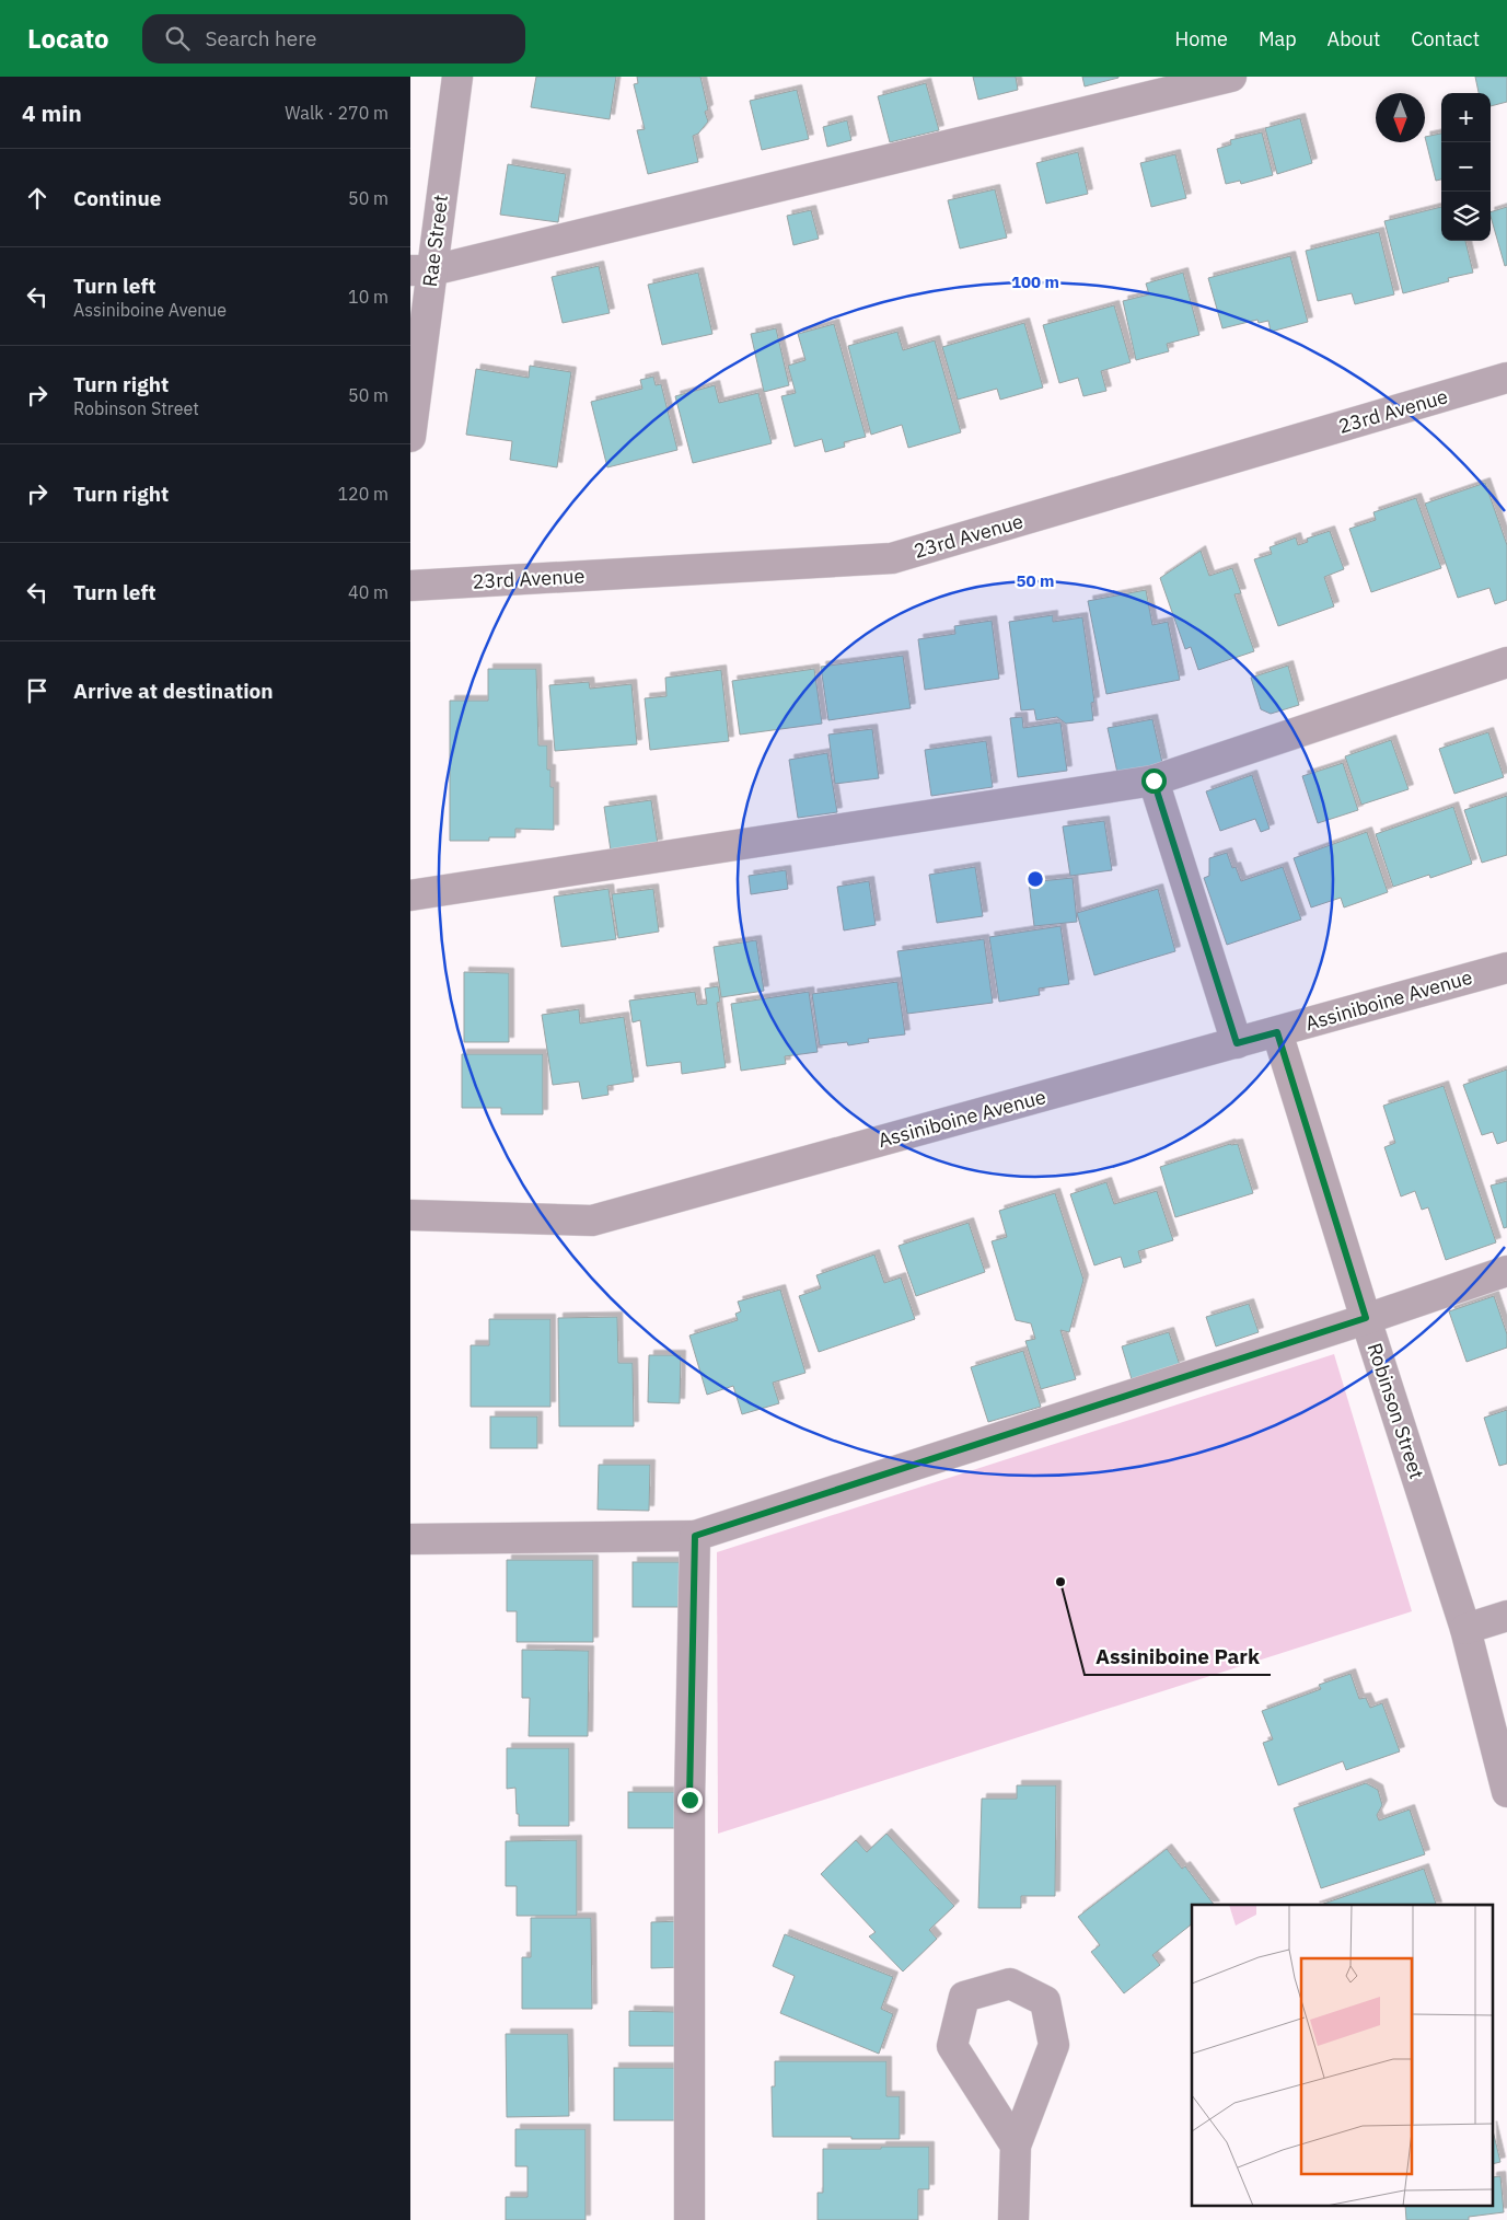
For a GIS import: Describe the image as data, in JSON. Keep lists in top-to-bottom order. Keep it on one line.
{"streets":{"street":["Rae Street","23rd Avenue","Assiniboine Avenue","Robinson Street"]},"crossings":[["Assiniboine Avenue","Robinson Street"]],"places":["Assiniboine Park"],"north":"bottom","page":{"header":"Locato","search":"Search here","nav":["Home","Map","About","Contact"],"heading":["4 min","Walk · 270 m"],"map_buttons":["+","−"],"list":[["Continue","50 m"],["Turn left","Assiniboine Avenue","10 m"],["Turn right","Robinson Street","50 m"],["Turn right","120 m"],["Turn left","40 m"],"Arrive at destination"]},"rings":["100 m","50 m"]}
